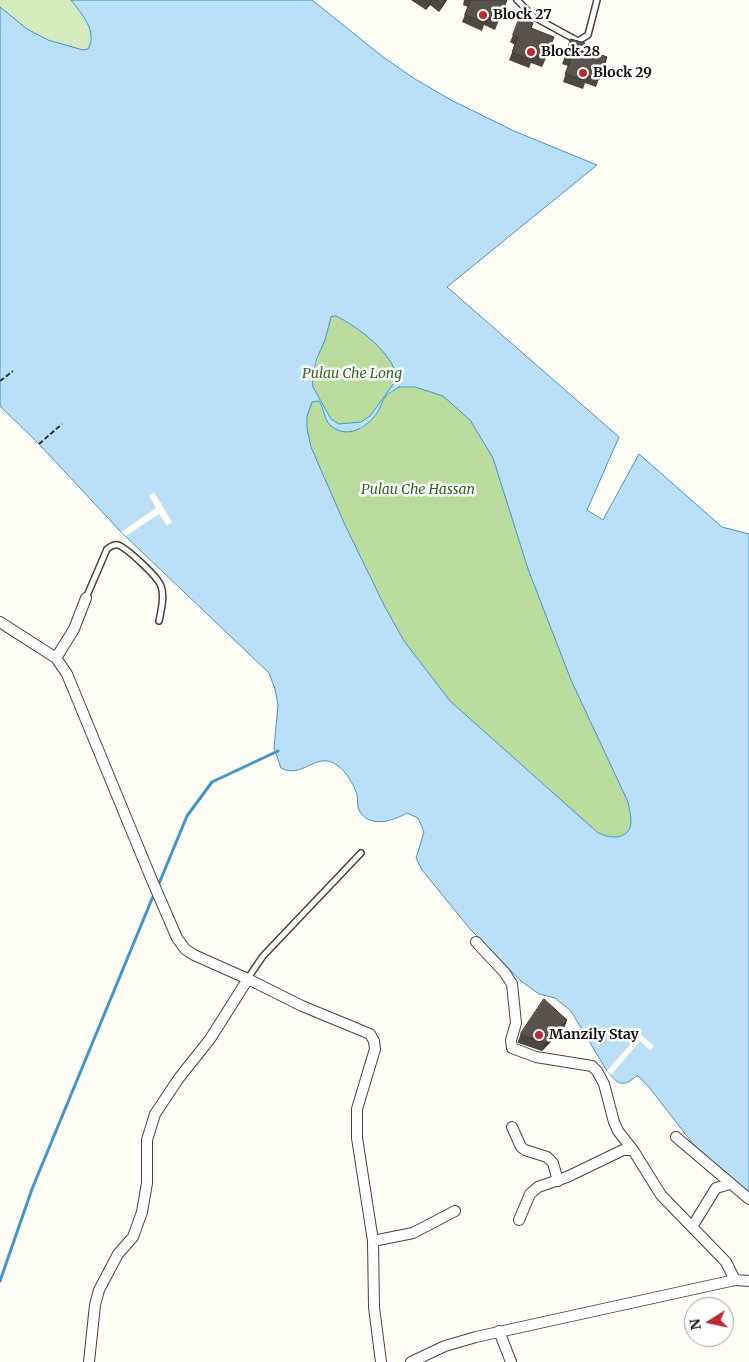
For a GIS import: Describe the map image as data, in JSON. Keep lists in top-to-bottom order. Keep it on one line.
{"parks":["Pulau Che Long","Pulau Che Hassan"],"places":["Block 27","Block 28","Block 29","Manzily Stay"],"north":"left"}
